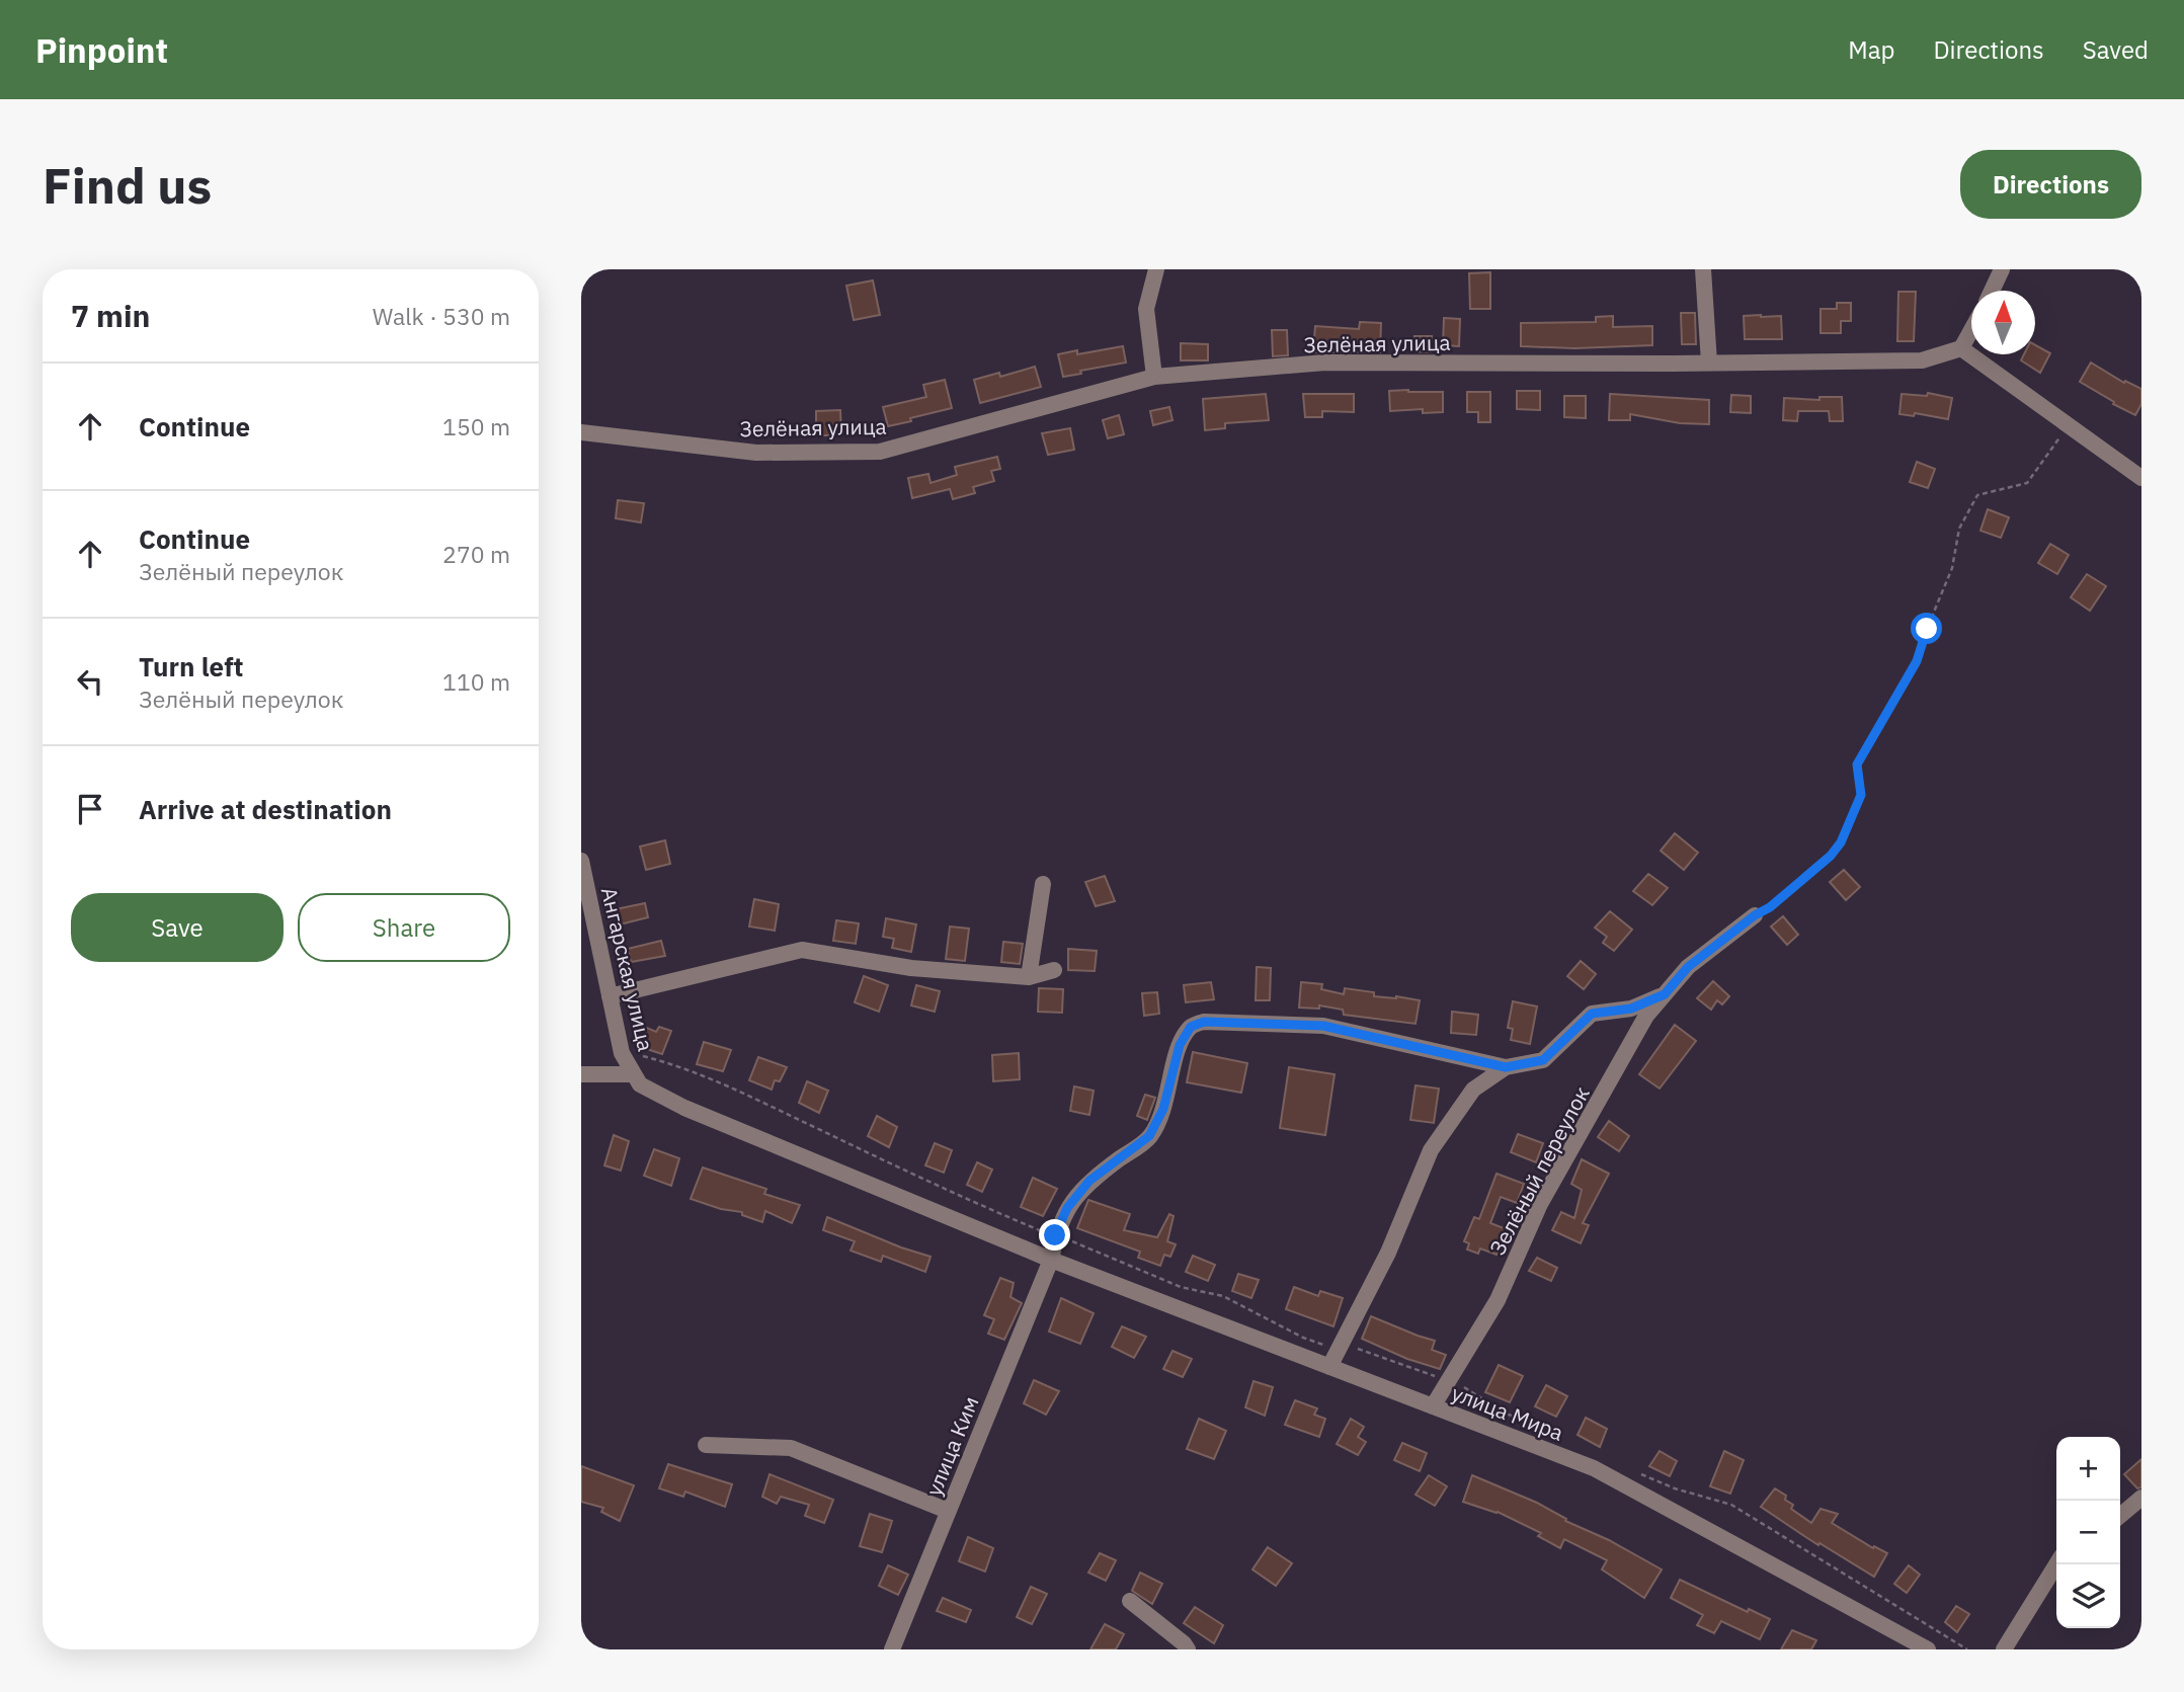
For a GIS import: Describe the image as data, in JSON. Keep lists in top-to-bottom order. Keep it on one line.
{"streets":{"street":["Зелёная улица","Ангарская улица","Зелёный переулок","улица Мира","улица Ким"]},"crossings":[["Ангарская улица","улица Мира"],["Зелёный переулок","улица Мира"],["Зелёный переулок","улица Ким"],["улица Мира","улица Ким"]],"north":"top","page":{"header":"Pinpoint","nav":["Map","Directions","Saved"],"buttons":["Directions",["Save","Share"]],"title":"Find us","heading":["7 min","Walk · 530 m"],"list":[["Continue","150 m"],["Continue","Зелёный переулок","270 m"],["Turn left","Зелёный переулок","110 m"],"Arrive at destination"],"map_buttons":["+","−"]}}
